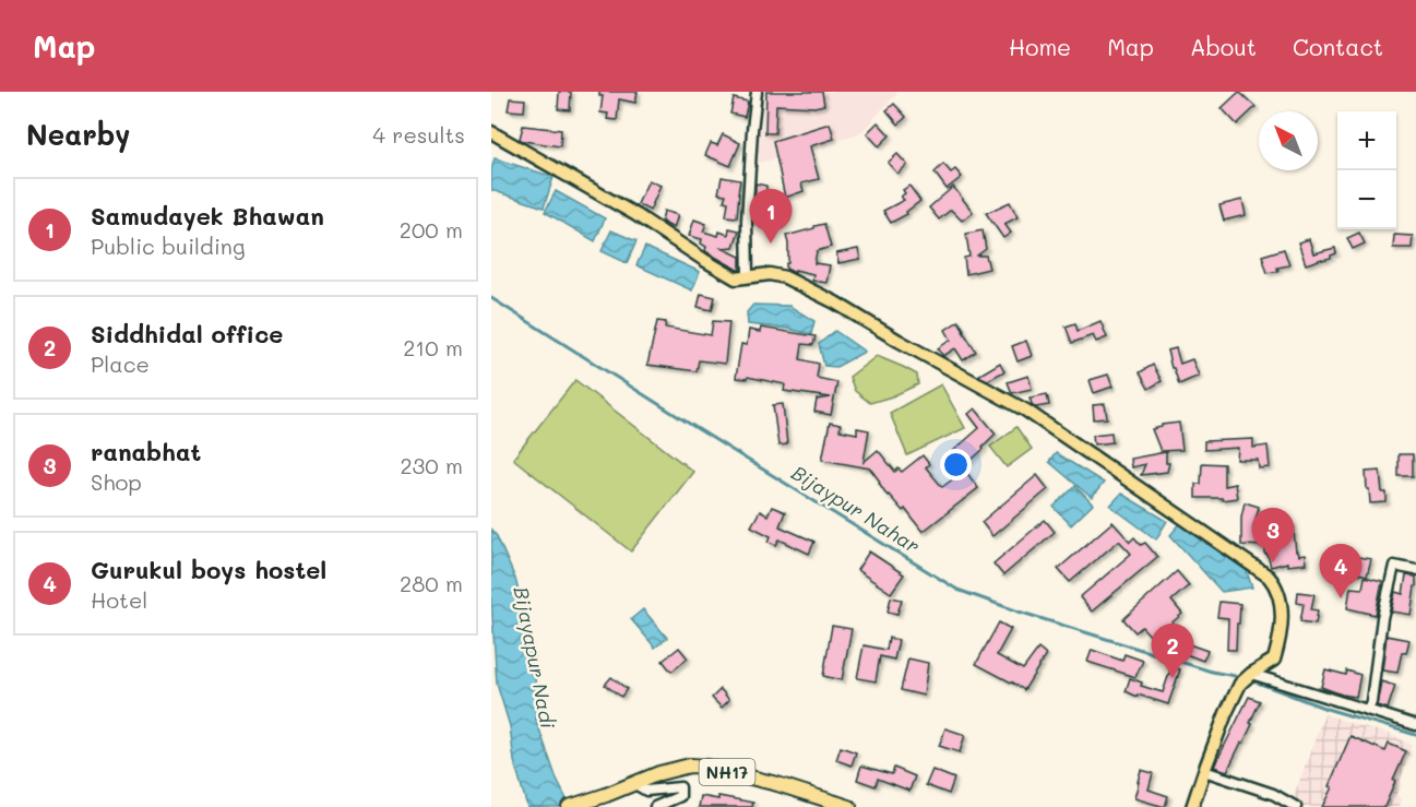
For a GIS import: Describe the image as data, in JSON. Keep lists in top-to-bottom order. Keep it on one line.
{"streets":{"highway":["NH17"]},"water":["Bijaypur Nahar","Bijayapur Nadi"],"north":"top left","page":{"header":"Map","nav":["Home","Map","About","Contact"],"heading":["Nearby","4 results"],"map_buttons":["+","−"],"list":[{"mark":"1","name":"Samudayek Bhawan","note":"Public building","value":"200 m"},{"mark":"2","name":"Siddhidal office","note":"Place","value":"210 m"},{"mark":"3","name":"ranabhat","note":"Shop","value":"230 m"},{"mark":"4","name":"Gurukul boys hostel","note":"Hotel","value":"280 m"}],"pins":["1","3","4","2"]}}
